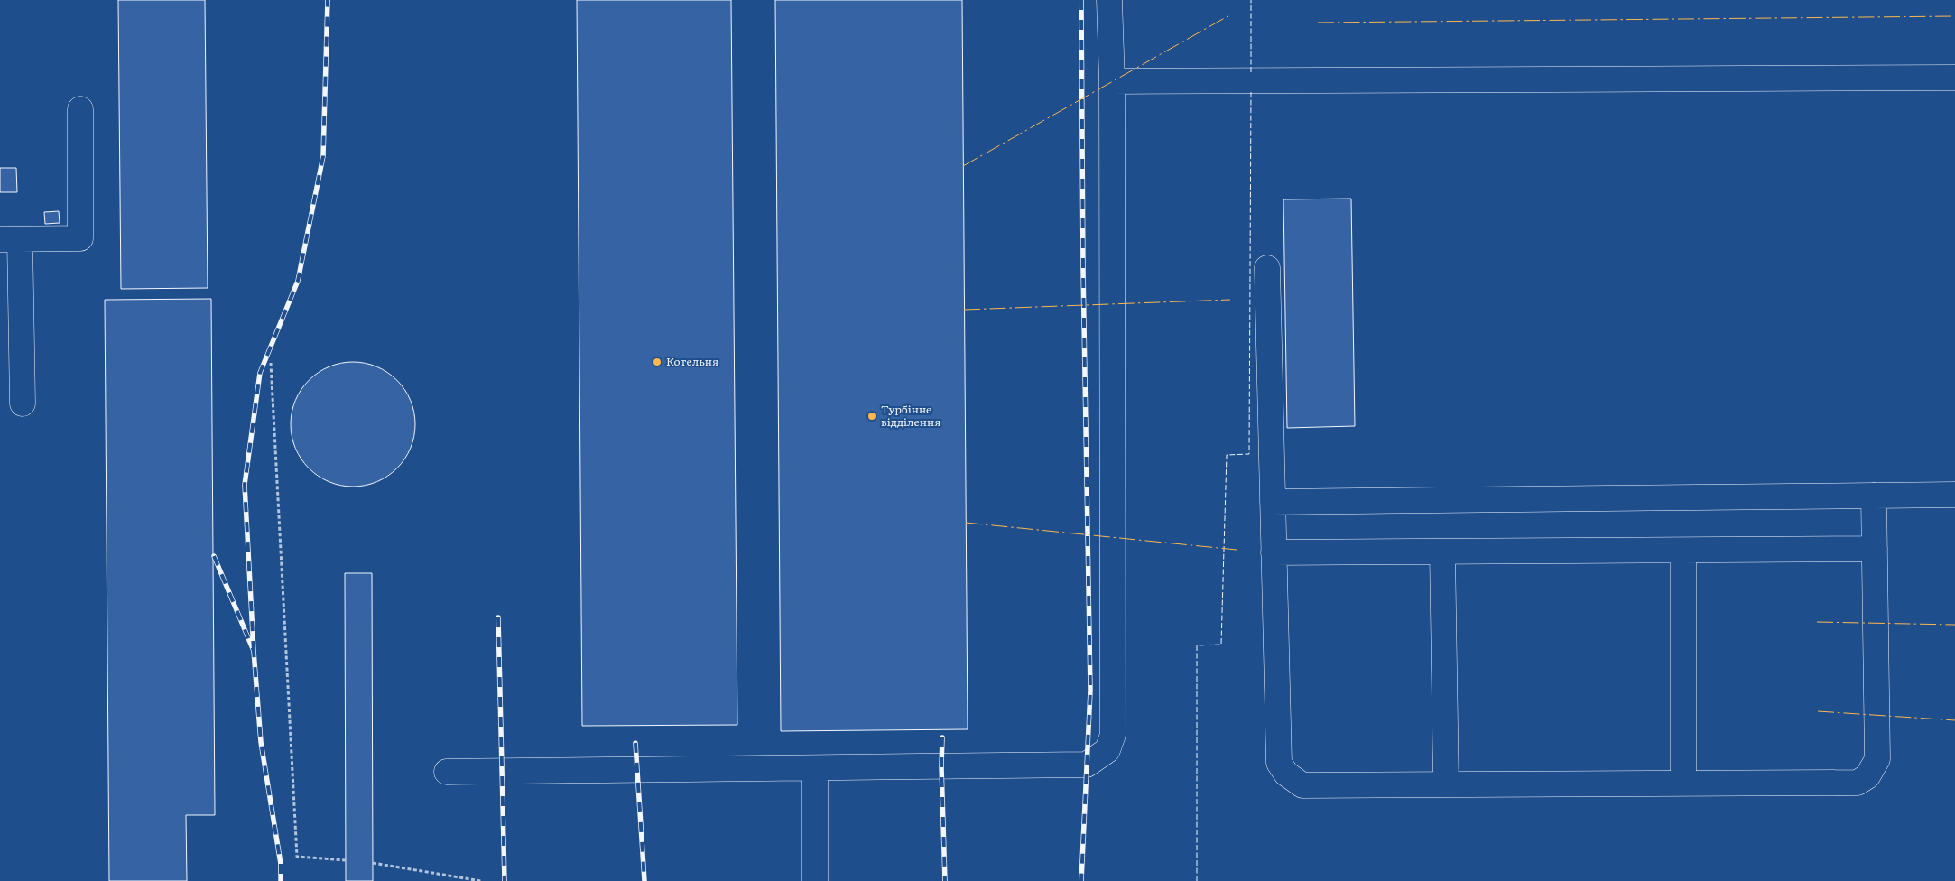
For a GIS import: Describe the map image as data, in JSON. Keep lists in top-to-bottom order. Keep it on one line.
{"places":["Котельня","Турбінне відділення"]}
